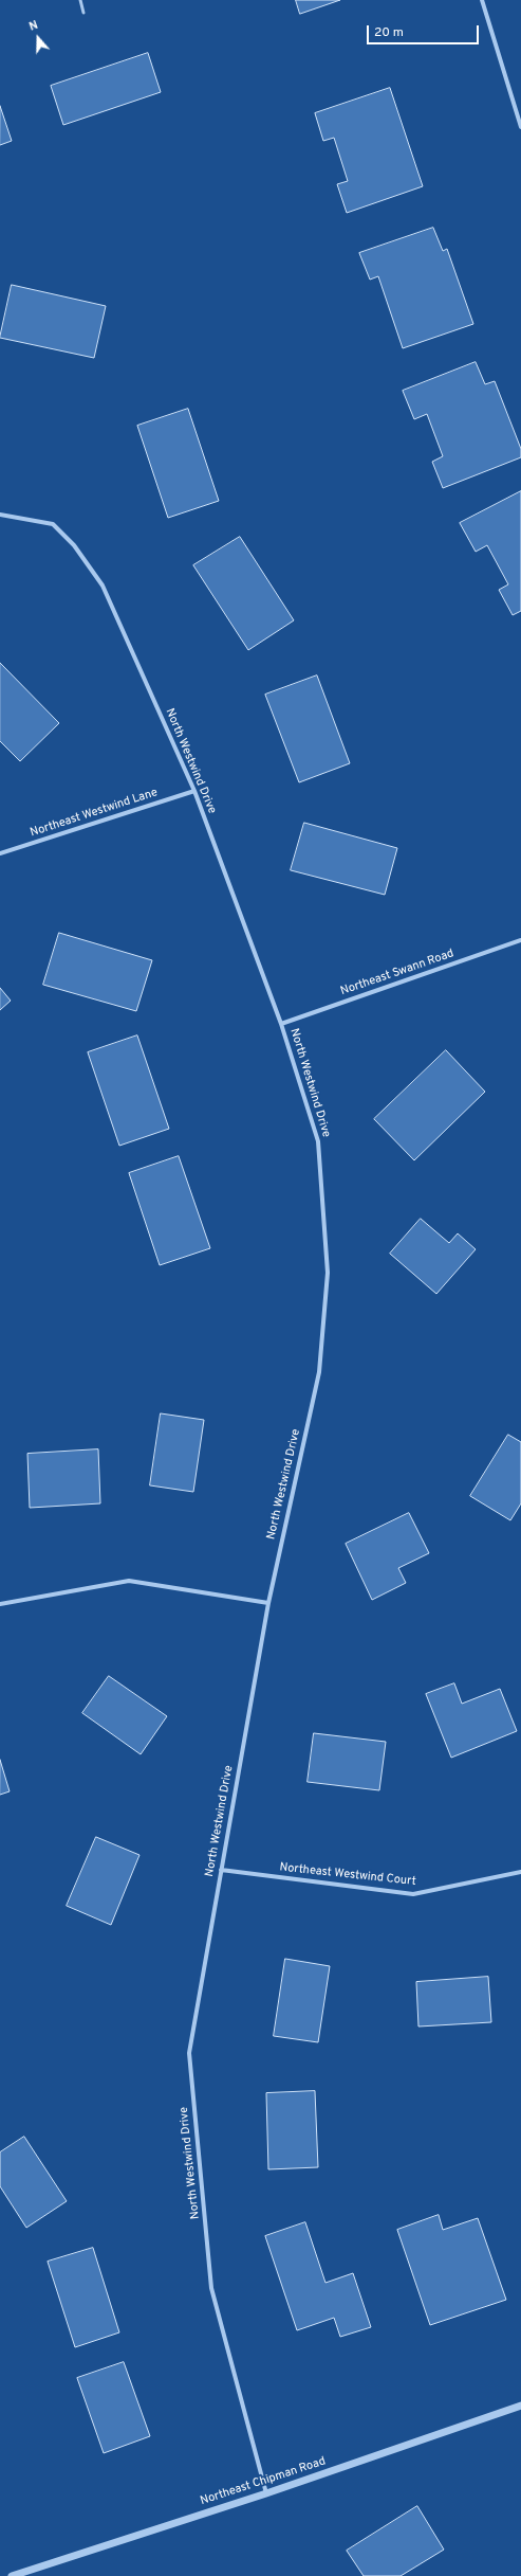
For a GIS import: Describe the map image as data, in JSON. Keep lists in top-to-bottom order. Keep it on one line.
{"streets":{"street":["North Westwind Drive","Northeast Westwind Lane","Northeast Swann Road","Northeast Westwind Court","Northeast Chipman Road"]},"crossings":[["North Westwind Drive","Northeast Westwind Lane"],["North Westwind Drive","Northeast Swann Road"],["North Westwind Drive","Northeast Westwind Court"],["North Westwind Drive","Northeast Chipman Road"]],"scale_bar":"20 m","north":"top"}
